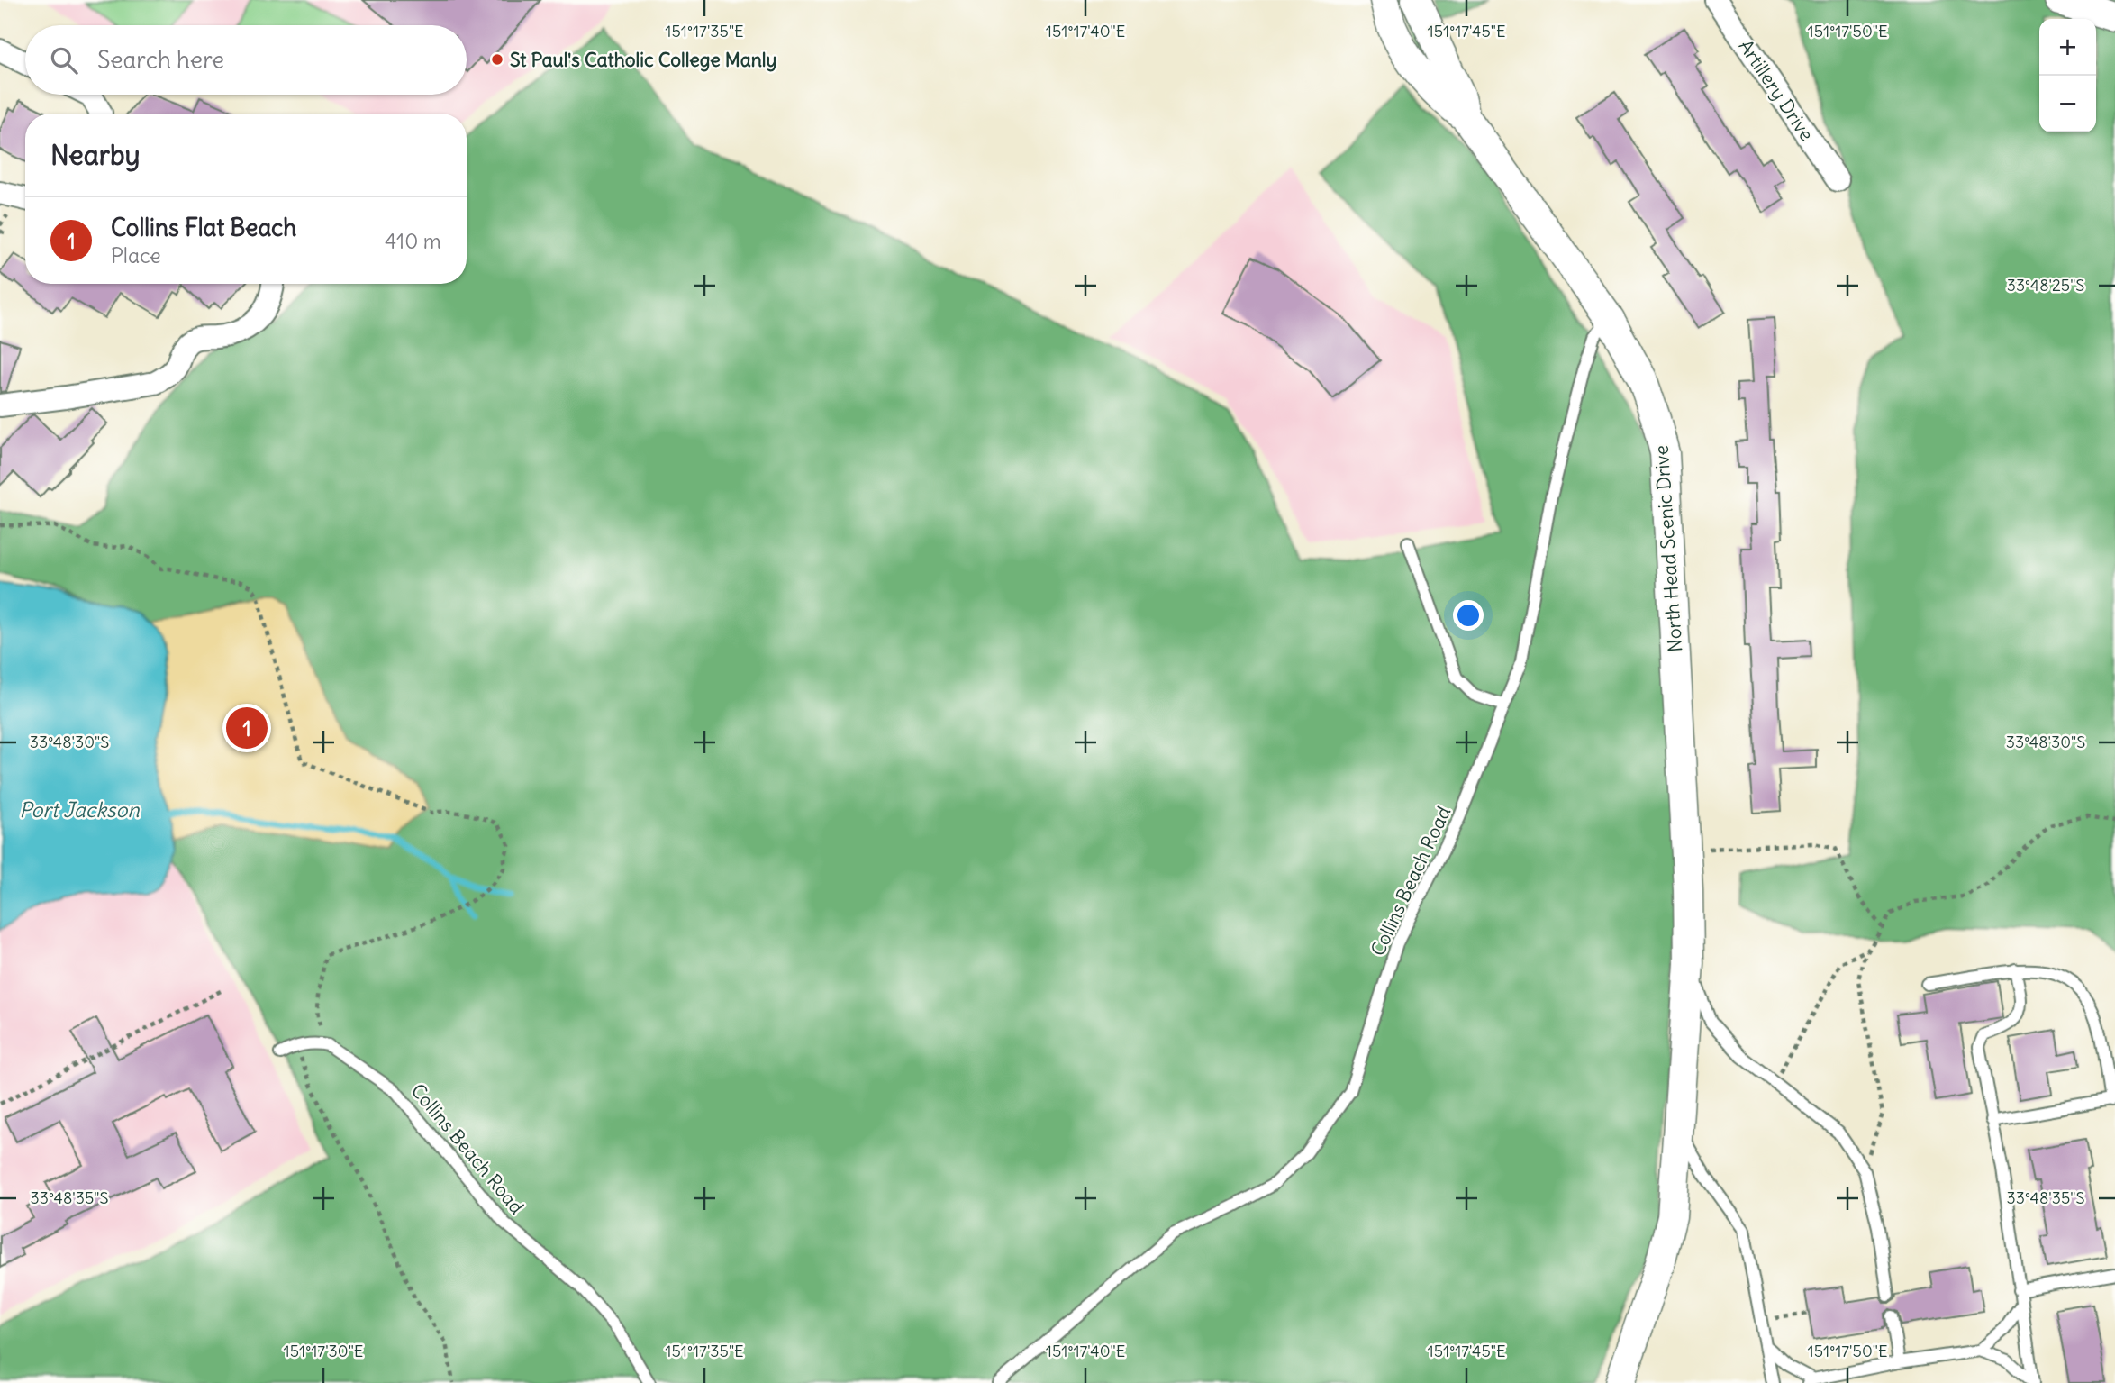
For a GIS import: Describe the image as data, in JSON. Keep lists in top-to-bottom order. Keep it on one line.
{"streets":{"street":["Artillery Drive","North Head Scenic Drive"],"lane":["Collins Beach Road"]},"crossings":[["North Head Scenic Drive","Collins Beach Road"]],"water":["Port Jackson"],"places":["St Paul's Catholic College Manly"],"page":{"map_buttons":["+","−"],"search":"Search here","heading":"Nearby","list":[{"mark":"1","name":"Collins Flat Beach","note":"Place","value":"410 m"}],"pins":"1"},"coordinates":["151°17'35\"E","151°17'40\"E","151°17'45\"E","151°17'50\"E","33°48'25\"S","33°48'30\"S","33°48'35\"S","151°17'30\"E"]}
